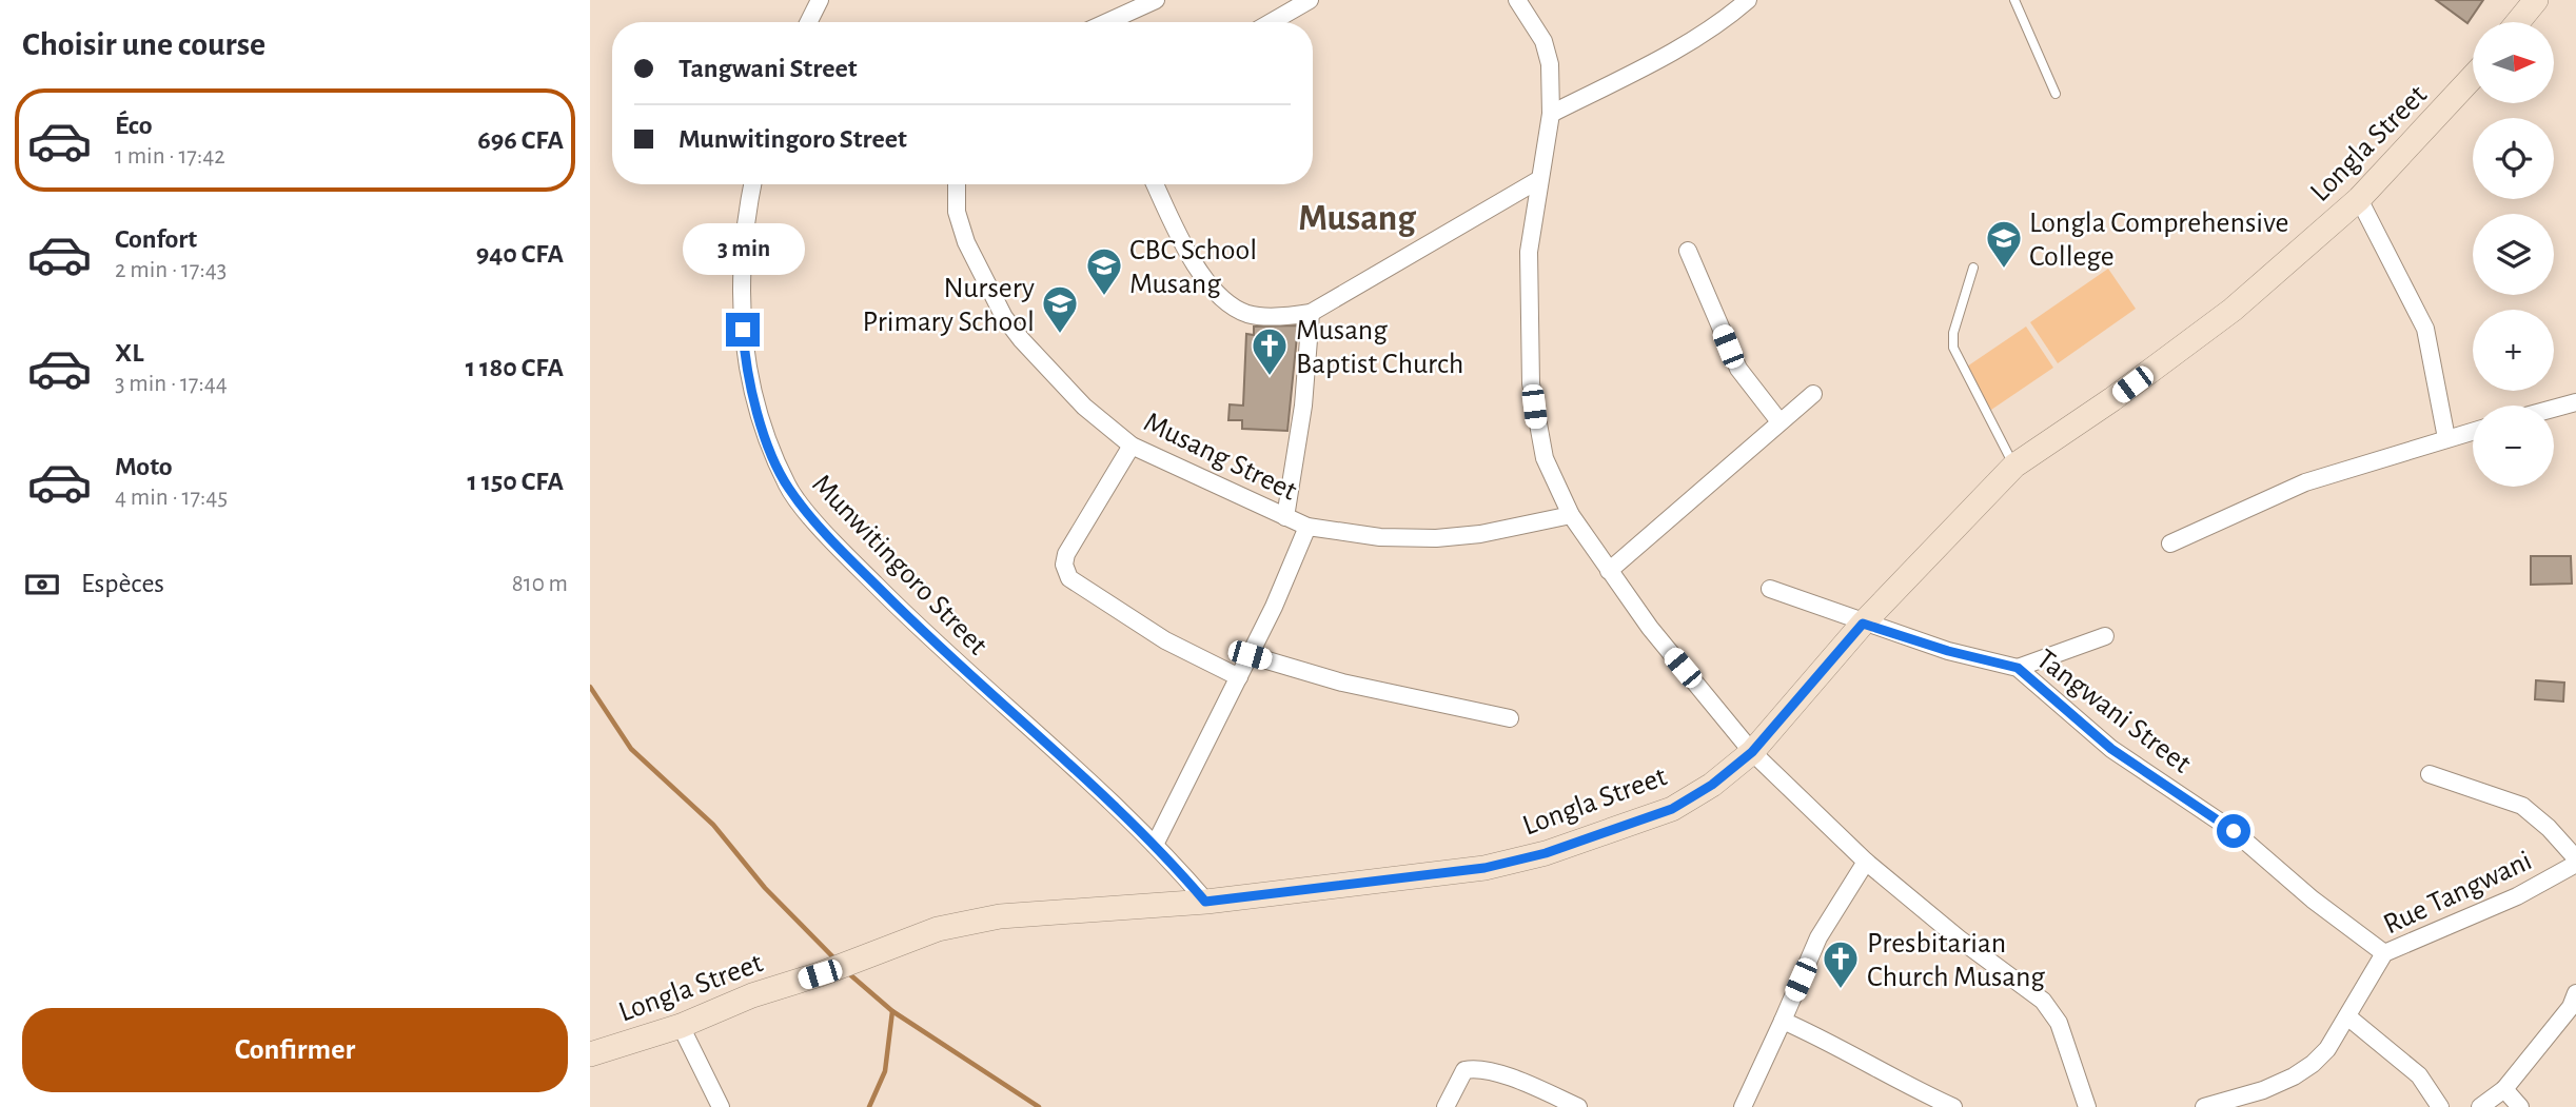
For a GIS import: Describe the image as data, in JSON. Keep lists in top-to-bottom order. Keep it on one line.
{"streets":{"main road":["Longla Street"],"street":["Musang Street","Munwitingoro Street","Tangwani Street","Rue Tangwani"]},"crossings":[["Longla Street","Munwitingoro Street"],["Longla Street","Tangwani Street"],["Tangwani Street","Rue Tangwani"]],"districts":["Musang"],"places":{"school or university":["Longla Comprehensive College","CBC School Musang","Nursery Primary School"],"church":["Musang Baptist Church","Presbitarian Church Musang"]},"north":"right","page":{"heading":"Choisir une course","map_buttons":["+","−"],"banner":["Tangwani Street","Munwitingoro Street"],"list":[{"name":"Éco","note":"1 min · 17:42","value":"696 CFA"},{"name":"Confort","note":"2 min · 17:43","value":"940 CFA"},{"name":"XL","note":"3 min · 17:44","value":"1 180 CFA"},{"name":"Moto","note":"4 min · 17:45","value":"1 150 CFA"}],"bubble":"3 min","pay":["Espèces","810 m"],"buttons":"Confirmer"}}
